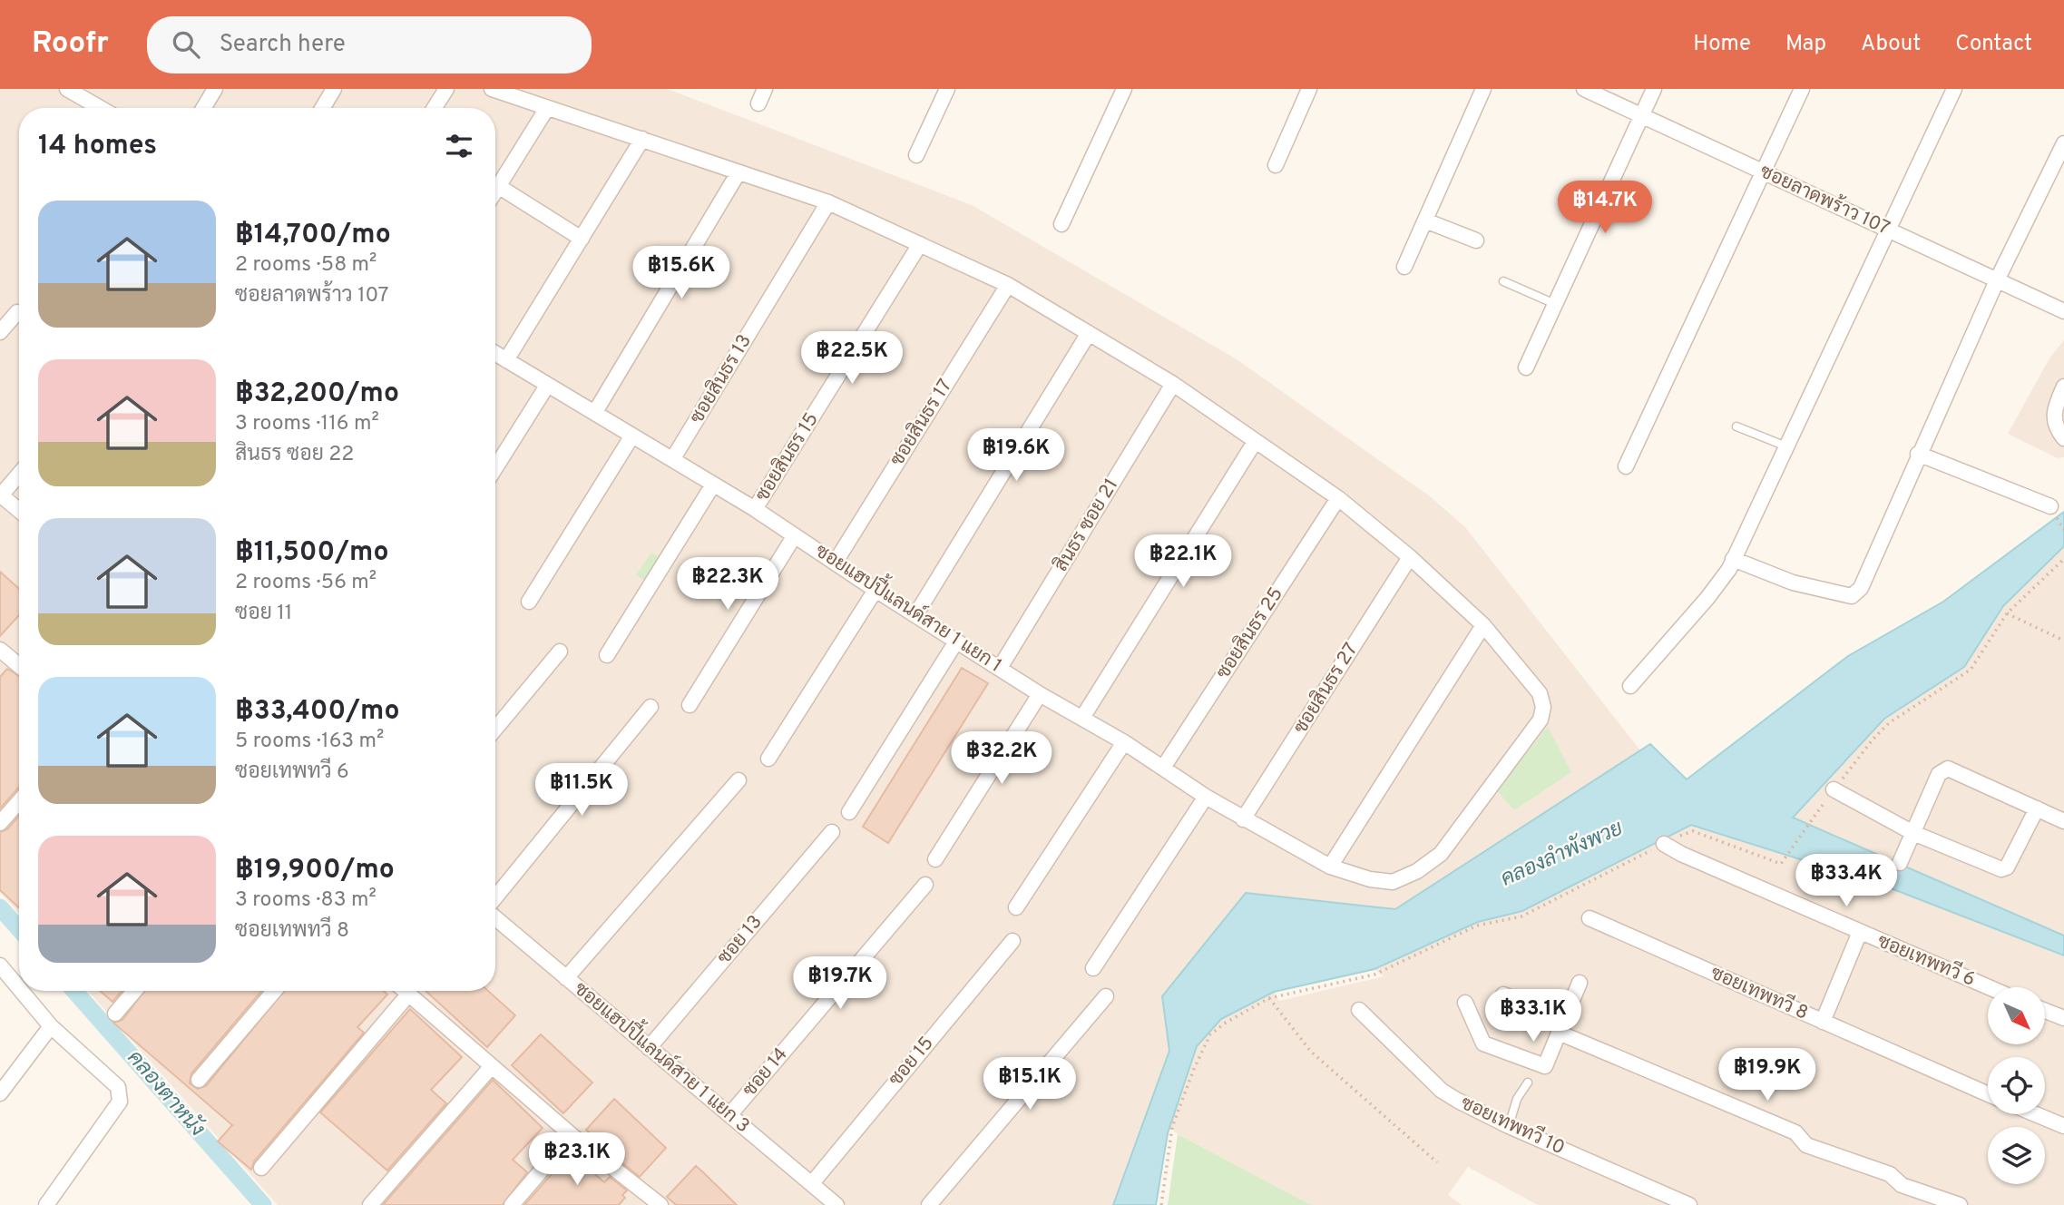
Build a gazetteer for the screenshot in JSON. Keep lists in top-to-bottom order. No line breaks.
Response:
{"streets":{"street":["ซอยลาดพร้าว 107","ซอยสินธร 13","ซอยสินธร 17","ซอยสินธร 15","สินธร ซอย 21","ซอยแฮปปี้แลนด์สาย 1 แยก 1","ซอยสินธร 25","ซอยสินธร 27","ซอย 13","ซอยเทพทวี 6","ซอยเทพทวี 8","ซอยแฮปปี้แลนด์สาย 1 แยก 3","ซอย 15","ซอย 14","ซอยเทพทวี 10"]},"crossings":[["ซอยสินธร 13","ซอยแฮปปี้แลนด์สาย 1 แยก 1"],["ซอยสินธร 17","ซอยแฮปปี้แลนด์สาย 1 แยก 1"],["ซอยสินธร 15","ซอยแฮปปี้แลนด์สาย 1 แยก 1"],["สินธร ซอย 21","ซอยแฮปปี้แลนด์สาย 1 แยก 1"],["ซอยแฮปปี้แลนด์สาย 1 แยก 1","ซอยสินธร 25"],["ซอยแฮปปี้แลนด์สาย 1 แยก 1","ซอยสินธร 27"],["ซอย 13","ซอยแฮปปี้แลนด์สาย 1 แยก 3"],["ซอยแฮปปี้แลนด์สาย 1 แยก 3","ซอย 15"],["ซอยแฮปปี้แลนด์สาย 1 แยก 3","ซอย 14"]],"water":["คลองลำพังพวย","คลองตาหนัง"],"north":"bottom right","page":{"header":"Roofr","search":"Search here","nav":["Home","Map","About","Contact"],"heading":"14 homes","price":["฿14.7K","฿15.6K","฿22.5K","฿19.6K","฿22.1K","฿22.3K","฿32.2K","฿11.5K","฿33.4K","฿19.7K","฿33.1K","฿19.9K","฿15.1K","฿23.1K"],"list":[{"name":"฿14,700/mo","note":"2 rooms · 58 m² · ซอยลาดพร้าว 107"},{"name":"฿32,200/mo","note":"3 rooms · 116 m² · สินธร ซอย 22"},{"name":"฿11,500/mo","note":"2 rooms · 56 m² · ซอย 11"},{"name":"฿33,400/mo","note":"5 rooms · 163 m² · ซอยเทพทวี 6"},{"name":"฿19,900/mo","note":"3 rooms · 83 m² · ซอยเทพทวี 8"}]}}
